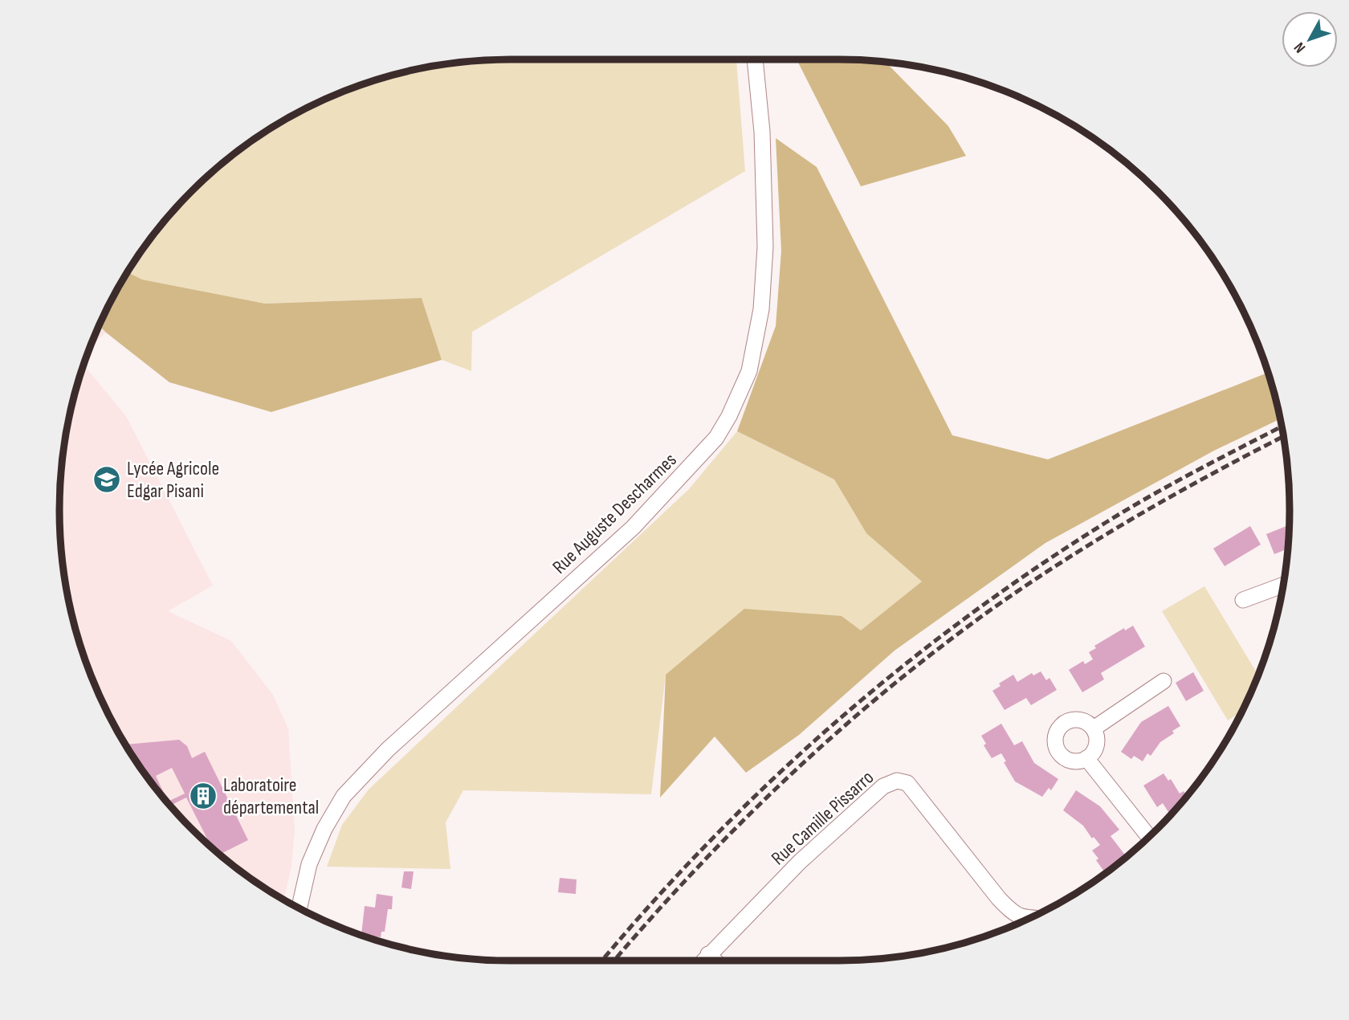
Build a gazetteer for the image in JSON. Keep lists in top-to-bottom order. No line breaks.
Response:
{"streets":{"street":["Rue Auguste Descharmes","Rue Camille Pissarro"]},"places":{"school or university":["Lycée Agricole Edgar Pisani"],"building":["Laboratoire départemental"]},"north":"bottom left"}
